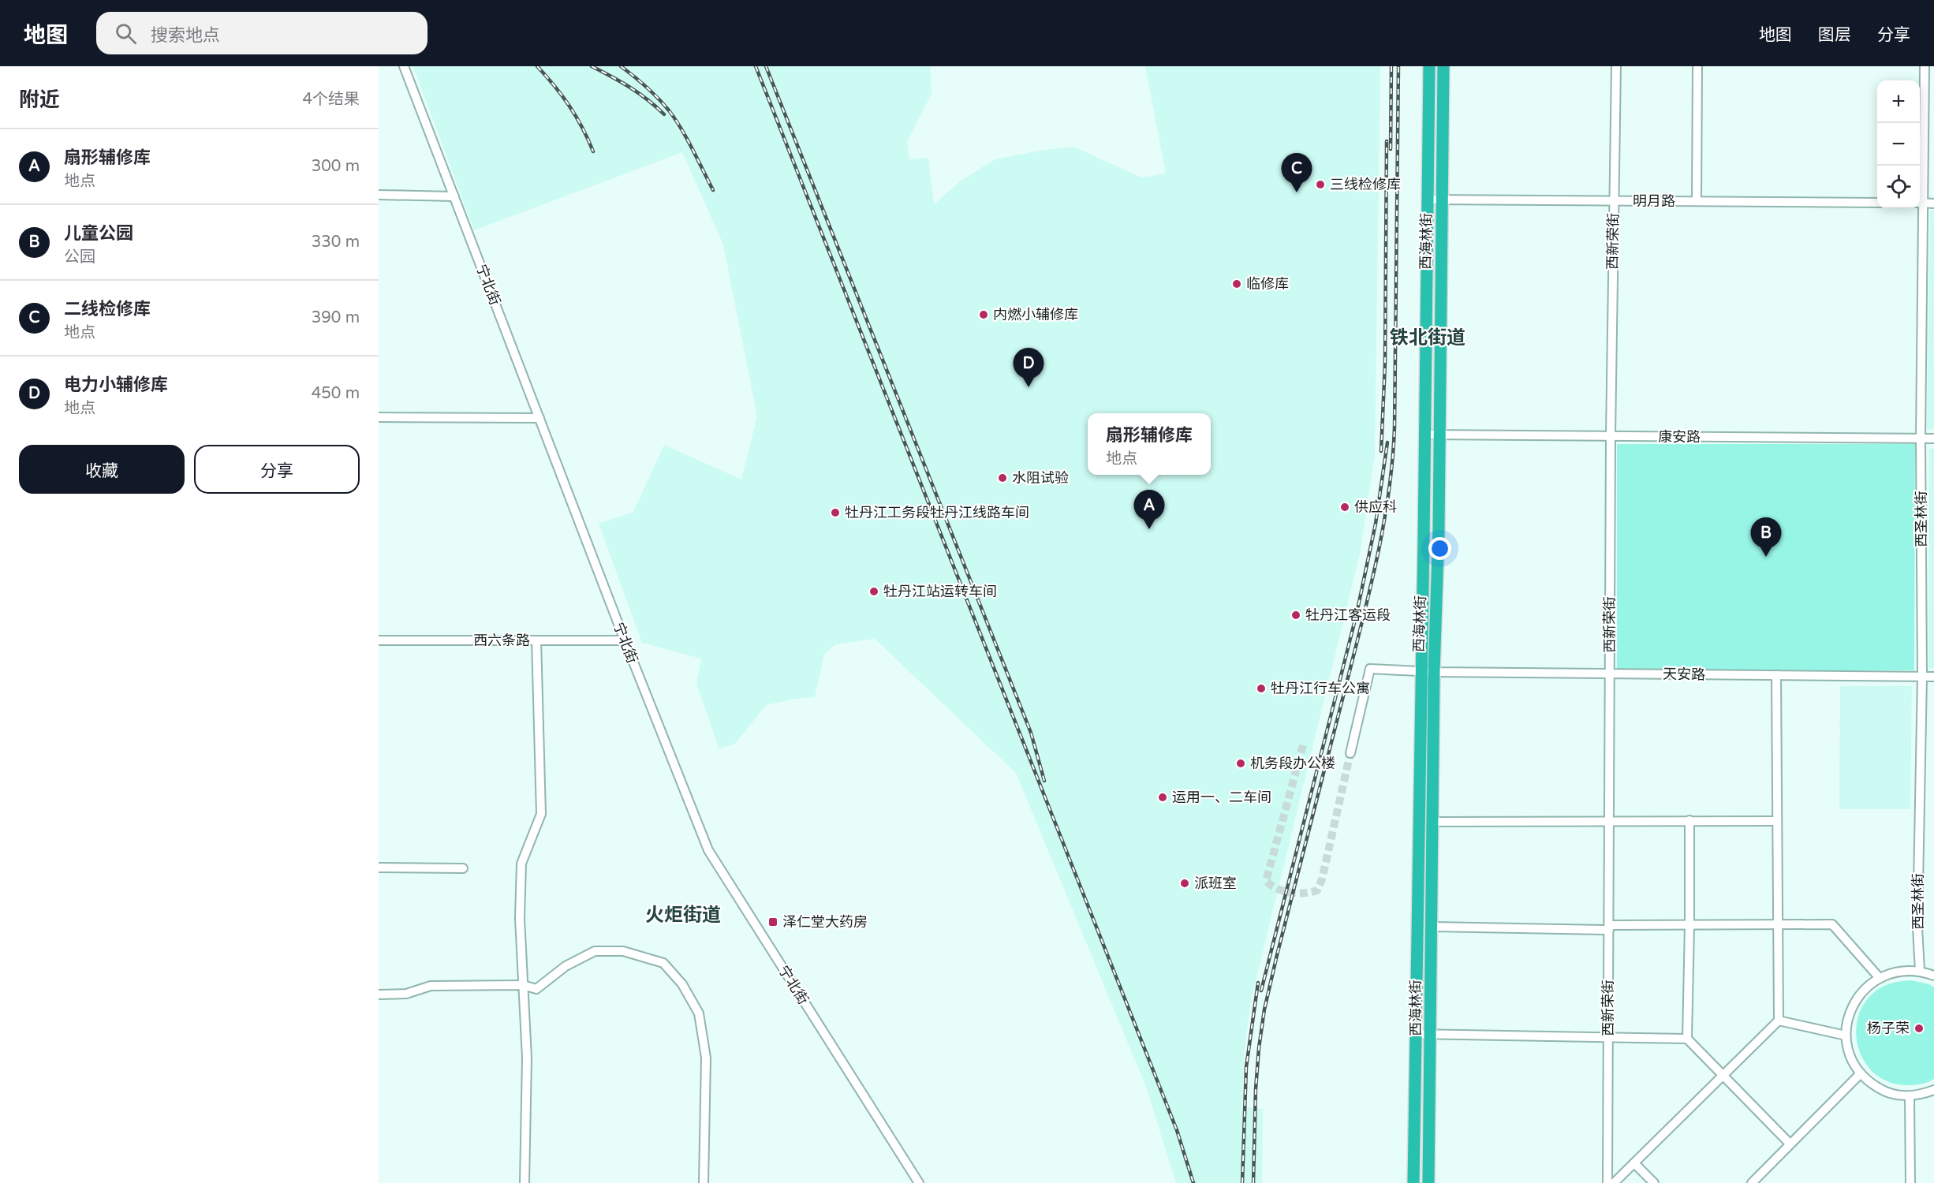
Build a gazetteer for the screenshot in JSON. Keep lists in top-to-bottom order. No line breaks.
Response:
{"streets":{"highway":["西海林街"],"street":["明月路","西新荣街","宁北街","康安路","西圣林街","西六条路","天安路"]},"crossings":[["明月路","西海林街"],["明月路","西新荣街"],["西海林街","康安路"],["西海林街","天安路"],["西新荣街","康安路"],["西新荣街","天安路"],["宁北街","西六条路"],["康安路","西圣林街"],["西圣林街","天安路"]],"districts":["铁北街道","火炬街道"],"places":{"other":["三线检修库","临修库","内燃小辅修库","水阻试验","供应科","牡丹江工务段牡丹江线路车间","牡丹江站运转车间","牡丹江客运段","牡丹江行车公寓","机务段办公楼","运用一、二车间","派班室","杨子荣"],"transit":["泽仁堂大药房"]},"page":{"header":"地图","search":"搜索地点","nav":["地图","图层","分享"],"heading":["附近","4个结果"],"map_buttons":["+","−"],"list":[{"mark":"A","name":"扇形辅修库","note":"地点","value":"300 m"},{"mark":"B","name":"儿童公园","note":"公园","value":"330 m"},{"mark":"C","name":"二线检修库","note":"地点","value":"390 m"},{"mark":"D","name":"电力小辅修库","note":"地点","value":"450 m"}],"pins":["C","D","A","B"],"popup":["扇形辅修库","地点"],"buttons":["收藏","分享"]}}
